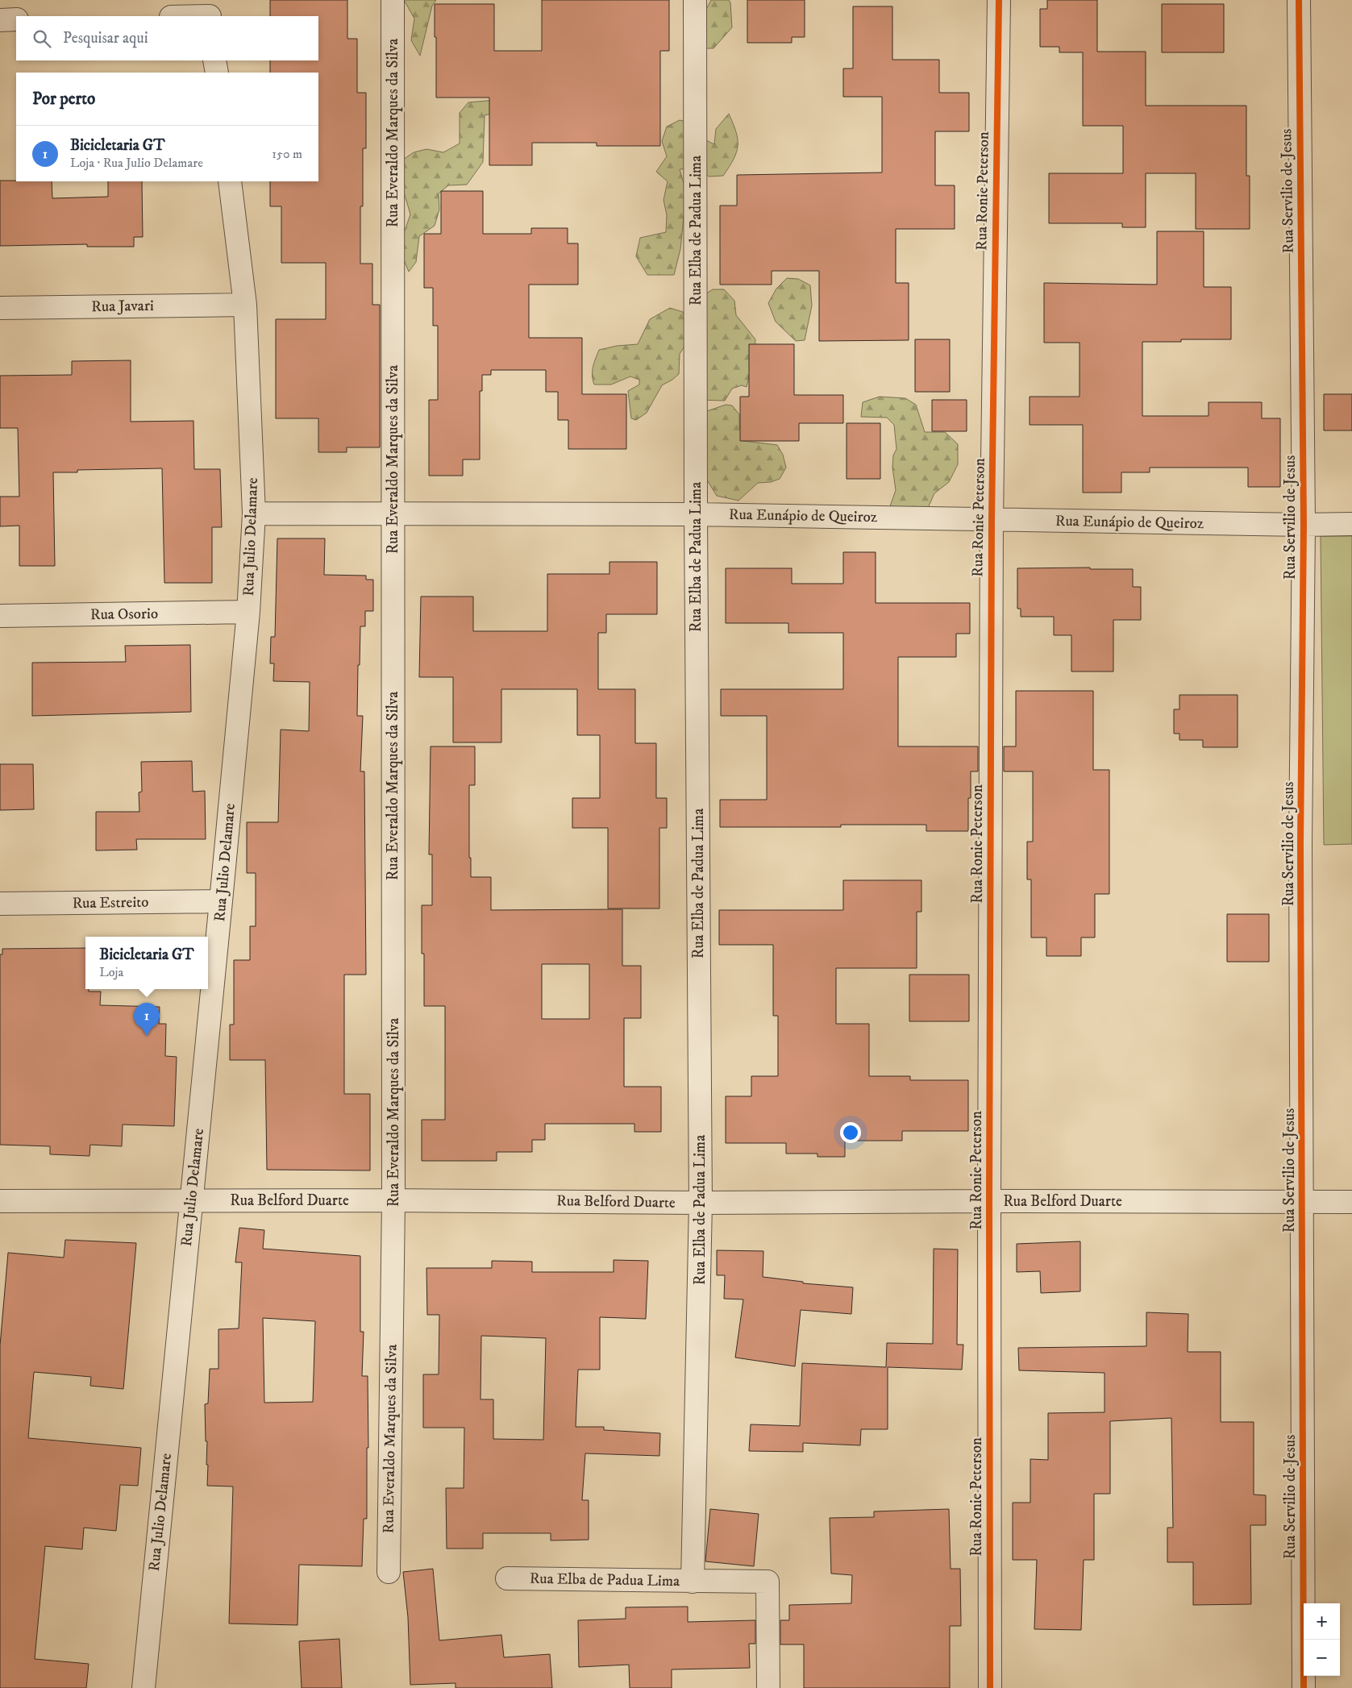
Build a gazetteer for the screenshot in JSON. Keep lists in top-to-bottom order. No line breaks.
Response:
{"streets":{"street":["Rua Everaldo Marques da Silva","Rua Ronie Peterson","Rua Servilio de Jesus","Rua Elba de Padua Lima","Rua Javari","Rua Eunápio de Queiroz","Rua Julio Delamare","Rua Osorio","Rua Estreito","Rua Belford Duarte"]},"crossings":[["Rua Everaldo Marques da Silva","Rua Eunápio de Queiroz"],["Rua Everaldo Marques da Silva","Rua Belford Duarte"],["Rua Ronie Peterson","Rua Eunápio de Queiroz"],["Rua Ronie Peterson","Rua Belford Duarte"],["Rua Servilio de Jesus","Rua Eunápio de Queiroz"],["Rua Servilio de Jesus","Rua Belford Duarte"],["Rua Elba de Padua Lima","Rua Eunápio de Queiroz"],["Rua Elba de Padua Lima","Rua Belford Duarte"],["Rua Javari","Rua Julio Delamare"],["Rua Eunápio de Queiroz","Rua Julio Delamare"],["Rua Julio Delamare","Rua Osorio"],["Rua Julio Delamare","Rua Estreito"],["Rua Julio Delamare","Rua Belford Duarte"]],"page":{"search":"Pesquisar aqui","heading":"Por perto","list":[{"mark":"1","name":"Bicicletaria GT","note":"Loja · Rua Julio Delamare","value":"150 m"}],"popup":["Bicicletaria GT","Loja"],"pins":"1","map_buttons":["+","−"]}}
